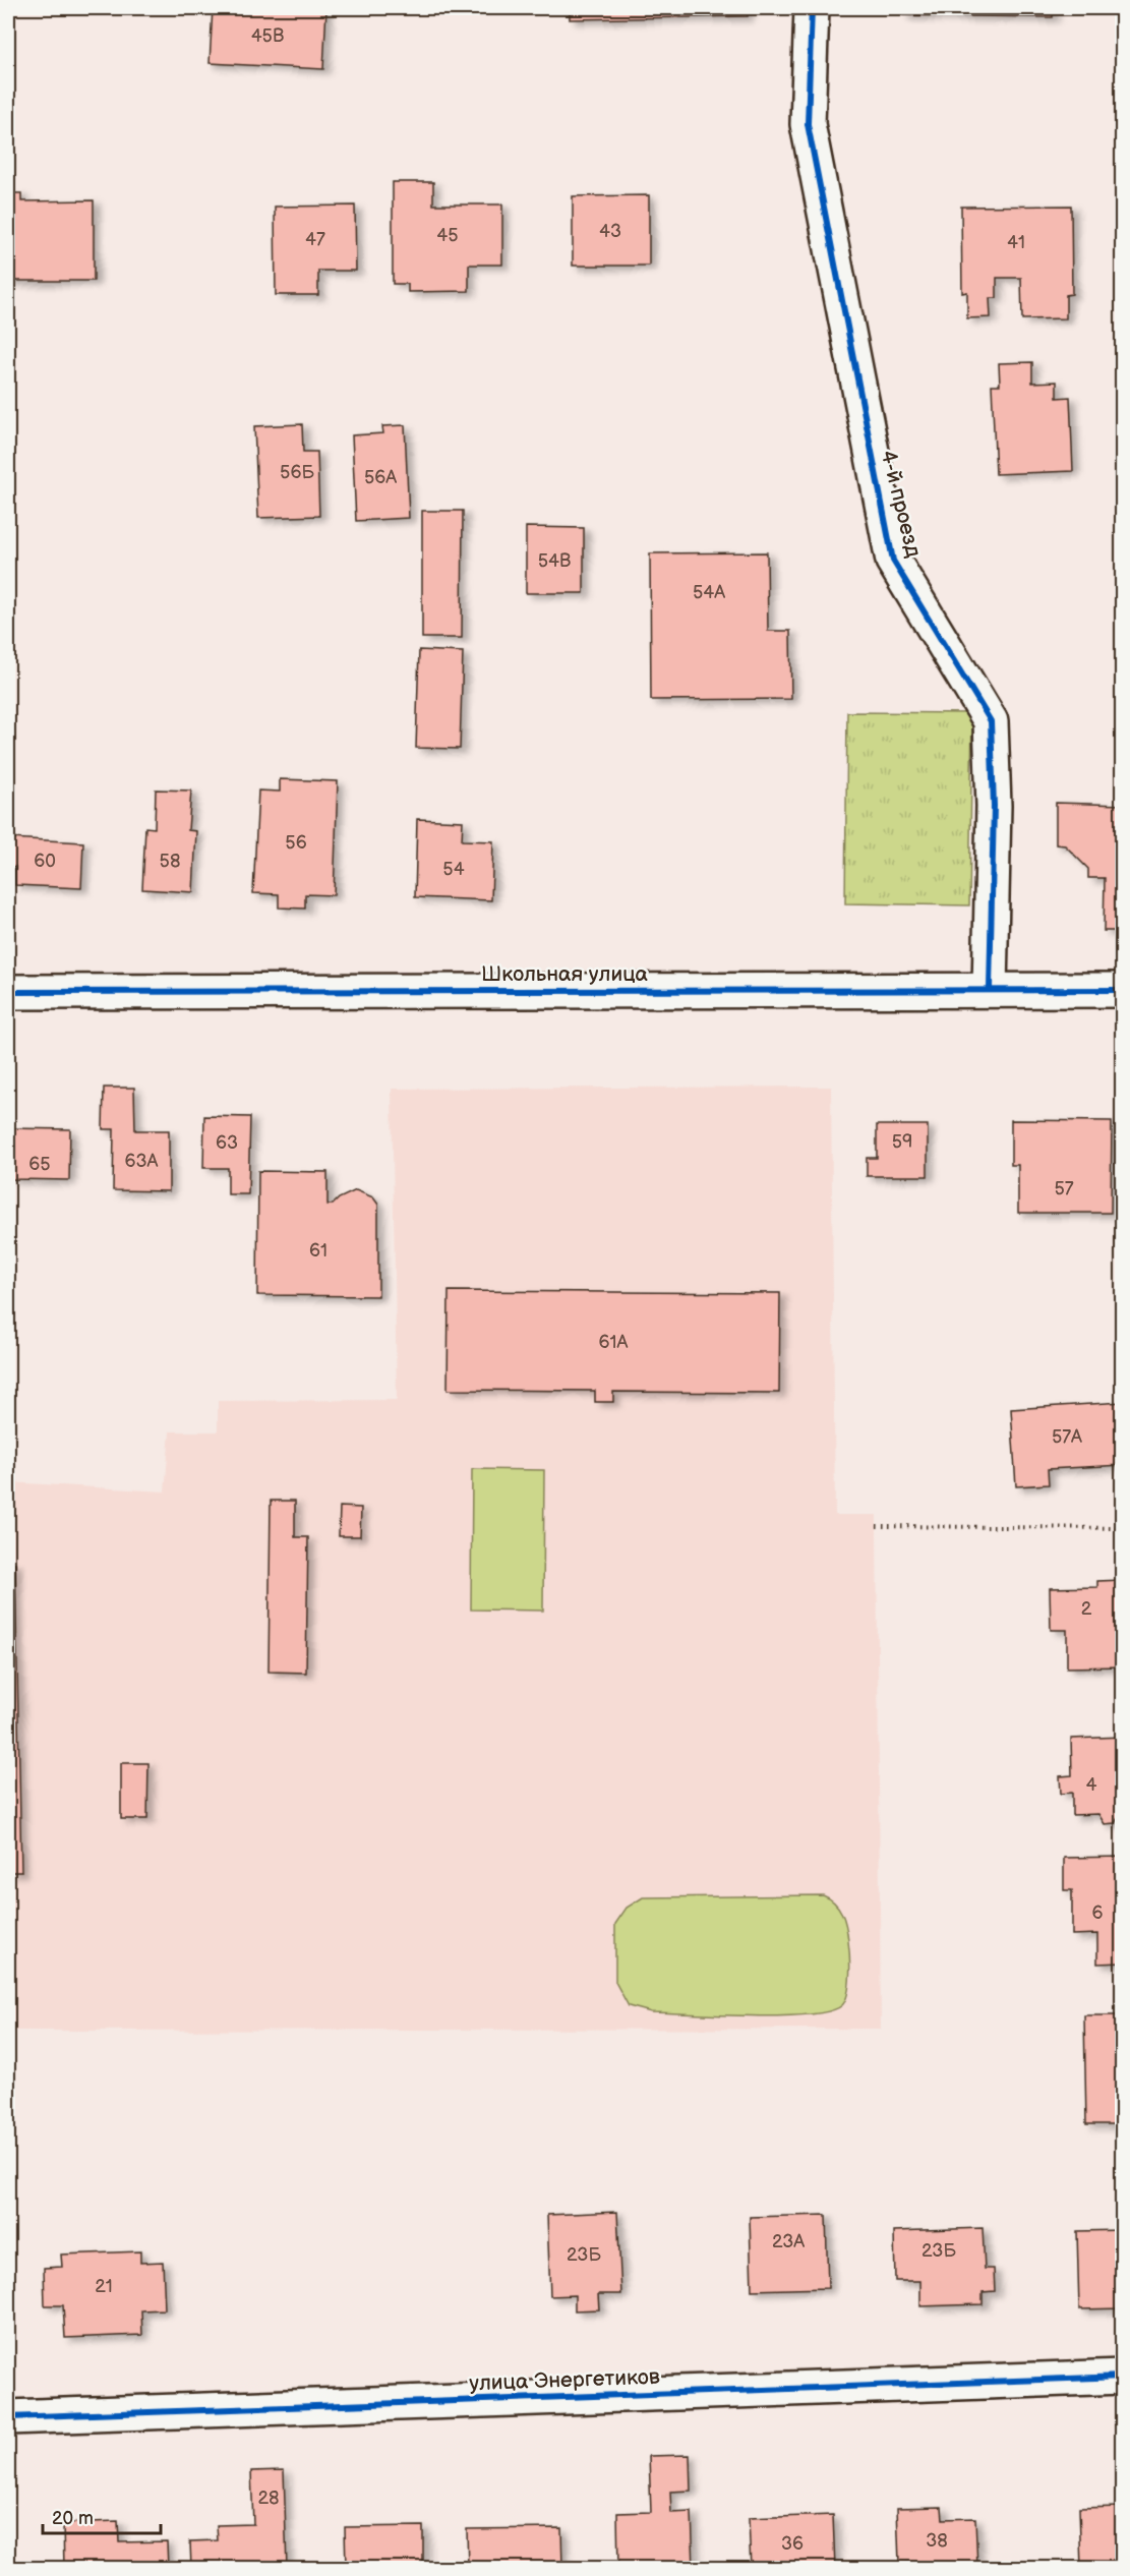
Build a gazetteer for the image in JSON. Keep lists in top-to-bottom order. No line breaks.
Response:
{"streets":{"street":["4-й проезд","Школьная улица","улица Энергетиков"]},"crossings":[["4-й проезд","Школьная улица"]],"house_numbers":["45В","43","45","47","41","56Б","56А","54В","54А","56","60","58","54","59","63","63А","65","57","61","61А","57А","2","4","6","23А","23Б","23Б","21","28","38","36"],"scale_bar":"20 m"}
